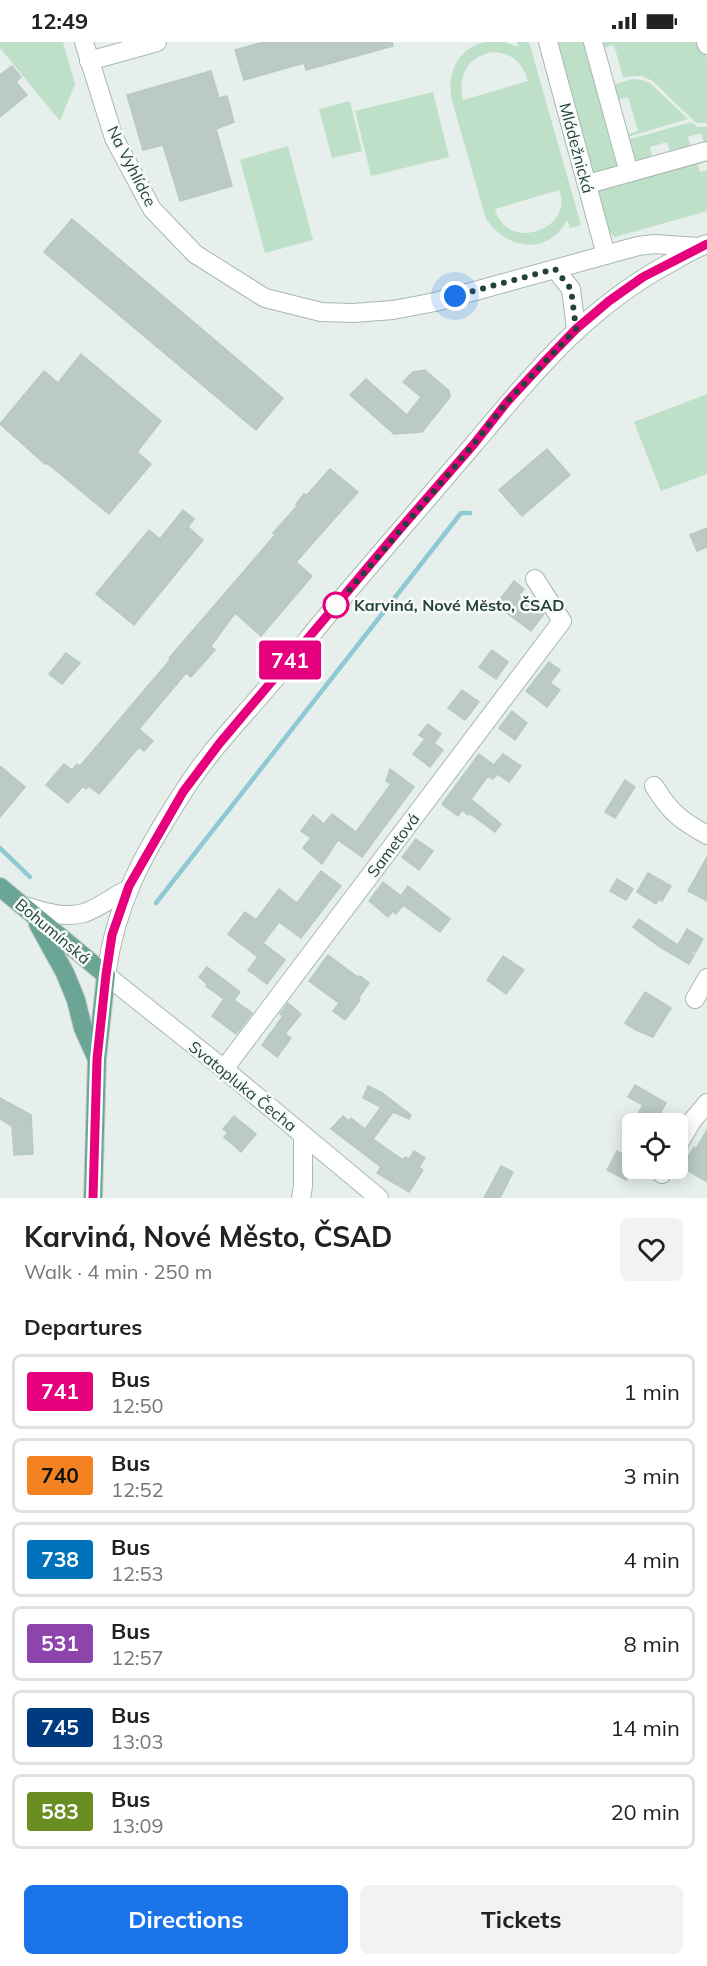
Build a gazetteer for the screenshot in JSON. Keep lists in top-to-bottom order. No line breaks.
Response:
{"streets":{"main road":["Bohumínská"],"street":["Mládežnická","Na Vyhlídce","Sametová","Svatopluka Čecha"]},"crossings":[["Mládežnická","Na Vyhlídce"],["Sametová","Svatopluka Čecha"],["Bohumínská","Svatopluka Čecha"]],"places":["Karviná, Nové Město, ČSAD"],"lines":["bus line 741"],"page":{"status":"12:49","on_map":"741","heading":[["Karviná, Nové Město, ČSAD","Walk · 4 min · 250 m"],"Departures"],"list":[{"mark":"741","name":"Bus","note":"12:50","value":"1 min"},{"mark":"740","name":"Bus","note":"12:52","value":"3 min"},{"mark":"738","name":"Bus","note":"12:53","value":"4 min"},{"mark":"531","name":"Bus","note":"12:57","value":"8 min"},{"mark":"745","name":"Bus","note":"13:03","value":"14 min"},{"mark":"583","name":"Bus","note":"13:09","value":"20 min"}],"buttons":["Directions","Tickets"]}}
